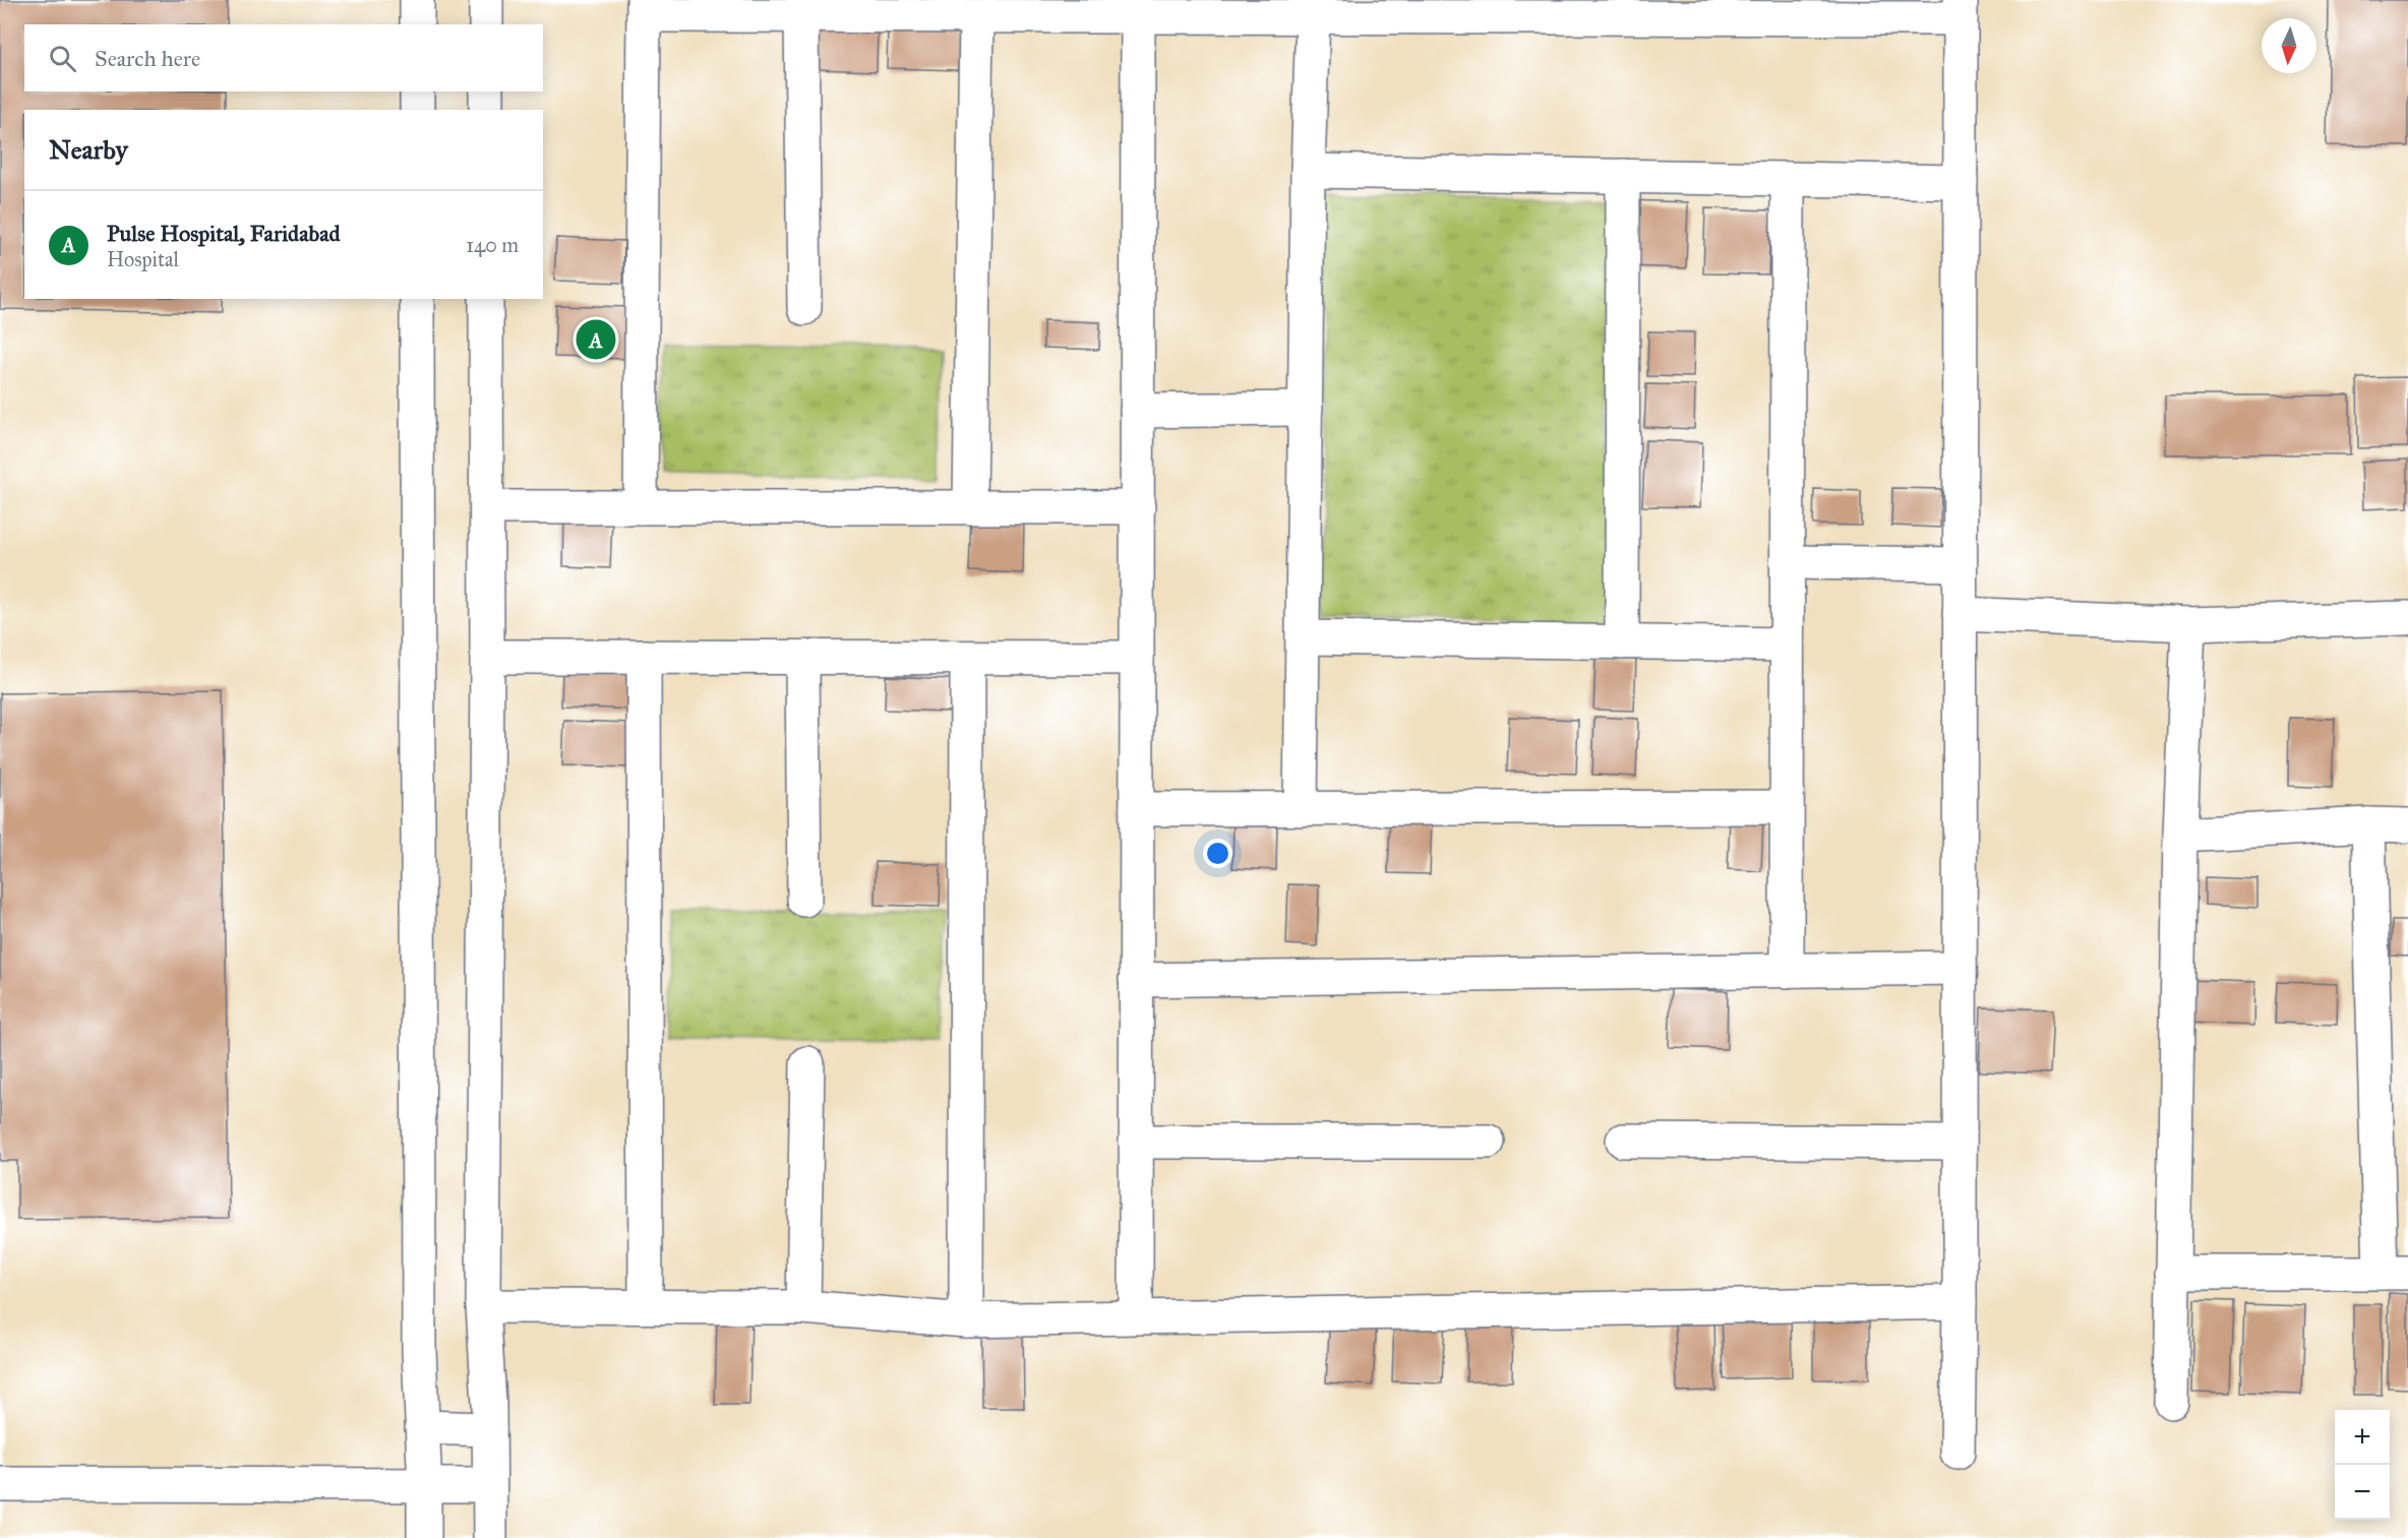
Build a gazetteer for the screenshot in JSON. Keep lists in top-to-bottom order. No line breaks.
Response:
{"north":"bottom","page":{"search":"Search here","heading":"Nearby","list":[{"mark":"A","name":"Pulse Hospital, Faridabad","note":"Hospital","value":"140 m"}],"pins":"A","map_buttons":["+","−"]}}
